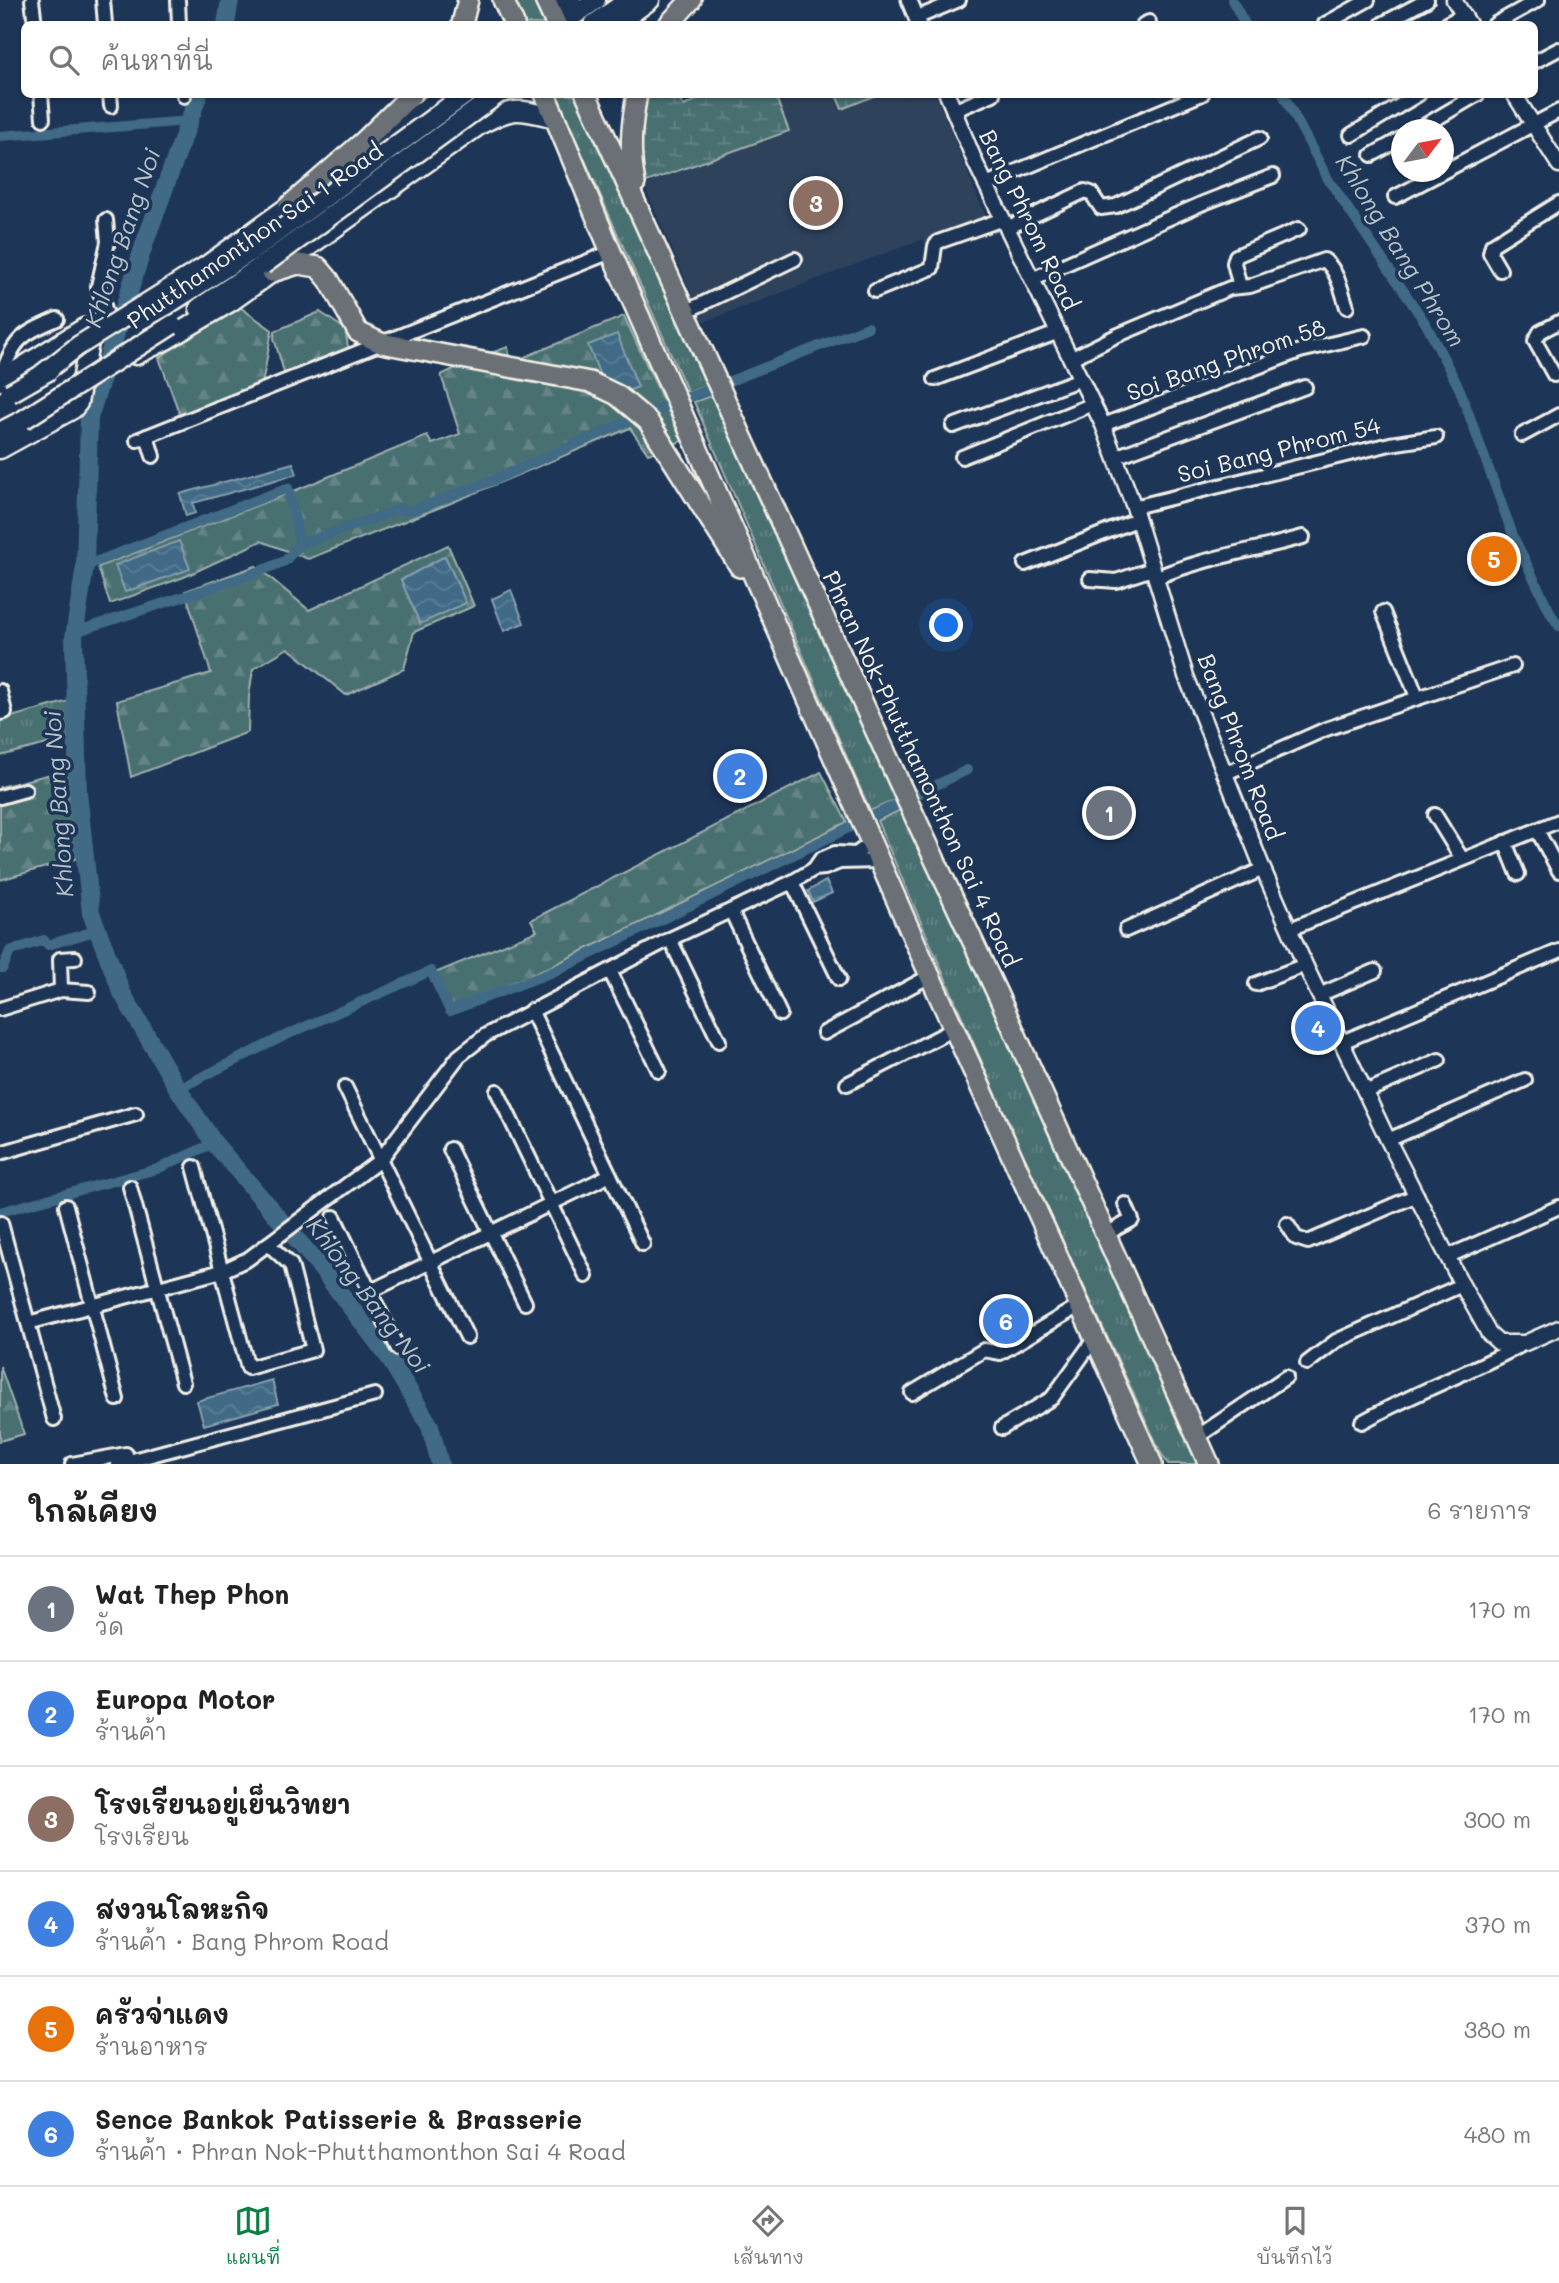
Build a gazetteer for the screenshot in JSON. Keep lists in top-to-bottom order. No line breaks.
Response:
{"streets":{"main road":["Phutthamonthon Sai 1 Road","Phran Nok-Phutthamonthon Sai 4 Road"],"street":["Bang Phrom Road","Soi Bang Phrom 58","Soi Bang Phrom 54"]},"crossings":[["Bang Phrom Road","Soi Bang Phrom 58"],["Bang Phrom Road","Soi Bang Phrom 54"]],"water":["Khlong Bang Noi","Khlong Bang Phrom"],"north":"top right","page":{"search":"ค้นหาที่นี่","pins":["3","5","2","1","4","6"],"heading":["ใกล้เคียง","6 รายการ"],"list":[{"mark":"1","name":"Wat Thep Phon","note":"วัด","value":"170 m"},{"mark":"2","name":"Europa Motor","note":"ร้านค้า","value":"170 m"},{"mark":"3","name":"โรงเรียนอยู่เย็นวิทยา","note":"โรงเรียน","value":"300 m"},{"mark":"4","name":"สงวนโลหะกิจ","note":"ร้านค้า · Bang Phrom Road","value":"370 m"},{"mark":"5","name":"ครัวจ่าแดง","note":"ร้านอาหาร","value":"380 m"},{"mark":"6","name":"Sence Bankok Patisserie & Brasserie","note":"ร้านค้า · Phran Nok-Phutthamonthon Sai 4 Road","value":"480 m"}],"nav":["แผนที่","เส้นทาง","บันทึกไว้"]}}
